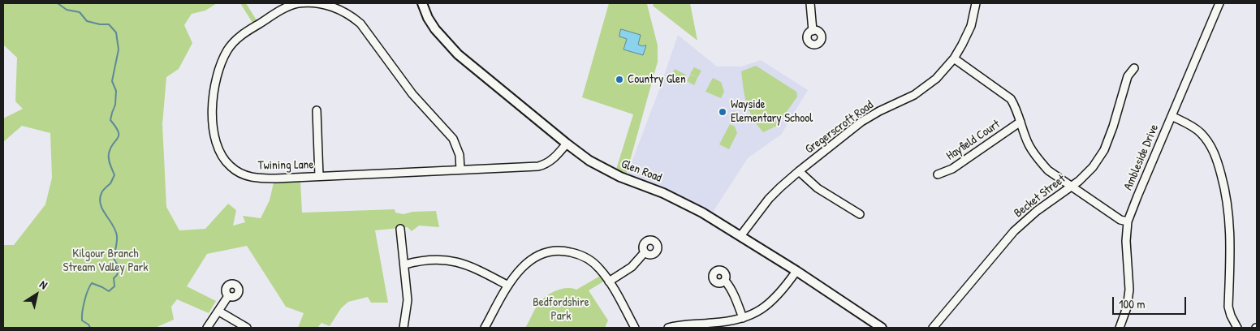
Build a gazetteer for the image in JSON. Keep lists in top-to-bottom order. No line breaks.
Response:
{"streets":{"main road":["Glen Road"],"street":["Gregerscroft Road","Hayfield Court","Ambleside Drive","Twining Lane","Becket Street"]},"crossings":[["Gregerscroft Road","Glen Road"],["Twining Lane","Glen Road"]],"parks":["Kilgour Branch Stream Valley Park","Bedfordshire Park"],"places":["Country Glen","Wayside Elementary School"],"scale_bar":"100 m","north":"top right"}
